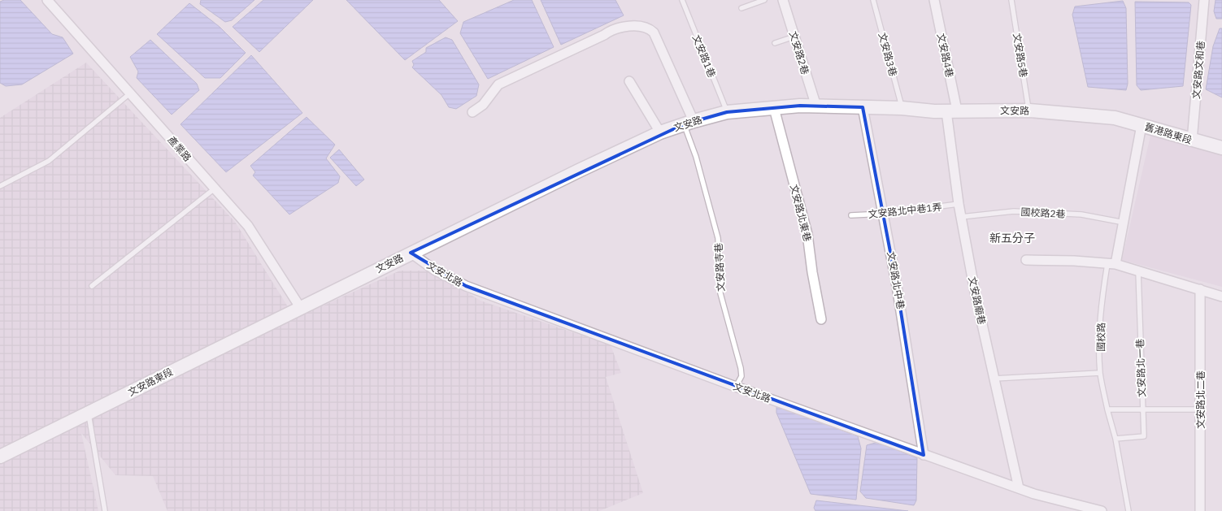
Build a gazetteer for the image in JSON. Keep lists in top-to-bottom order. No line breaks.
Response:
{"streets":{"street":["文安路2巷","文安路4巷","文安路文和巷","文安路","舊港路東段","產業路","文安路北東巷","文安北路","文安路北中巷","文安路廟巷","國校路","文安路東段","文安路北二巷"],"lane":["文安路3巷","文安路5巷","文安路1巷","文安路北中巷1弄","國校路2巷","文安路寺巷","文安路北一巷"]},"crossings":[["文安路2巷","文安路"],["文安路3巷","文安路"],["文安路4巷","文安路"],["文安路4巷","文安路廟巷"],["文安路5巷","文安路"],["文安路1巷","文安路"],["文安路文和巷","舊港路東段"],["文安路","舊港路東段"],["文安路","產業路"],["文安路","文安路北東巷"],["文安路","文安路寺巷"],["文安路","文安北路"],["文安路","文安路北中巷"],["文安路","文安路廟巷"],["文安路","文安路東段"],["舊港路東段","國校路"],["產業路","文安路東段"],["文安路北中巷1弄","文安路北中巷"],["文安路北中巷1弄","文安路廟巷"],["國校路2巷","文安路廟巷"],["國校路2巷","國校路"],["文安路寺巷","文安北路"],["文安北路","文安路北中巷"],["文安北路","文安路廟巷"],["國校路","文安路北一巷"]],"districts":["新五分子"]}
